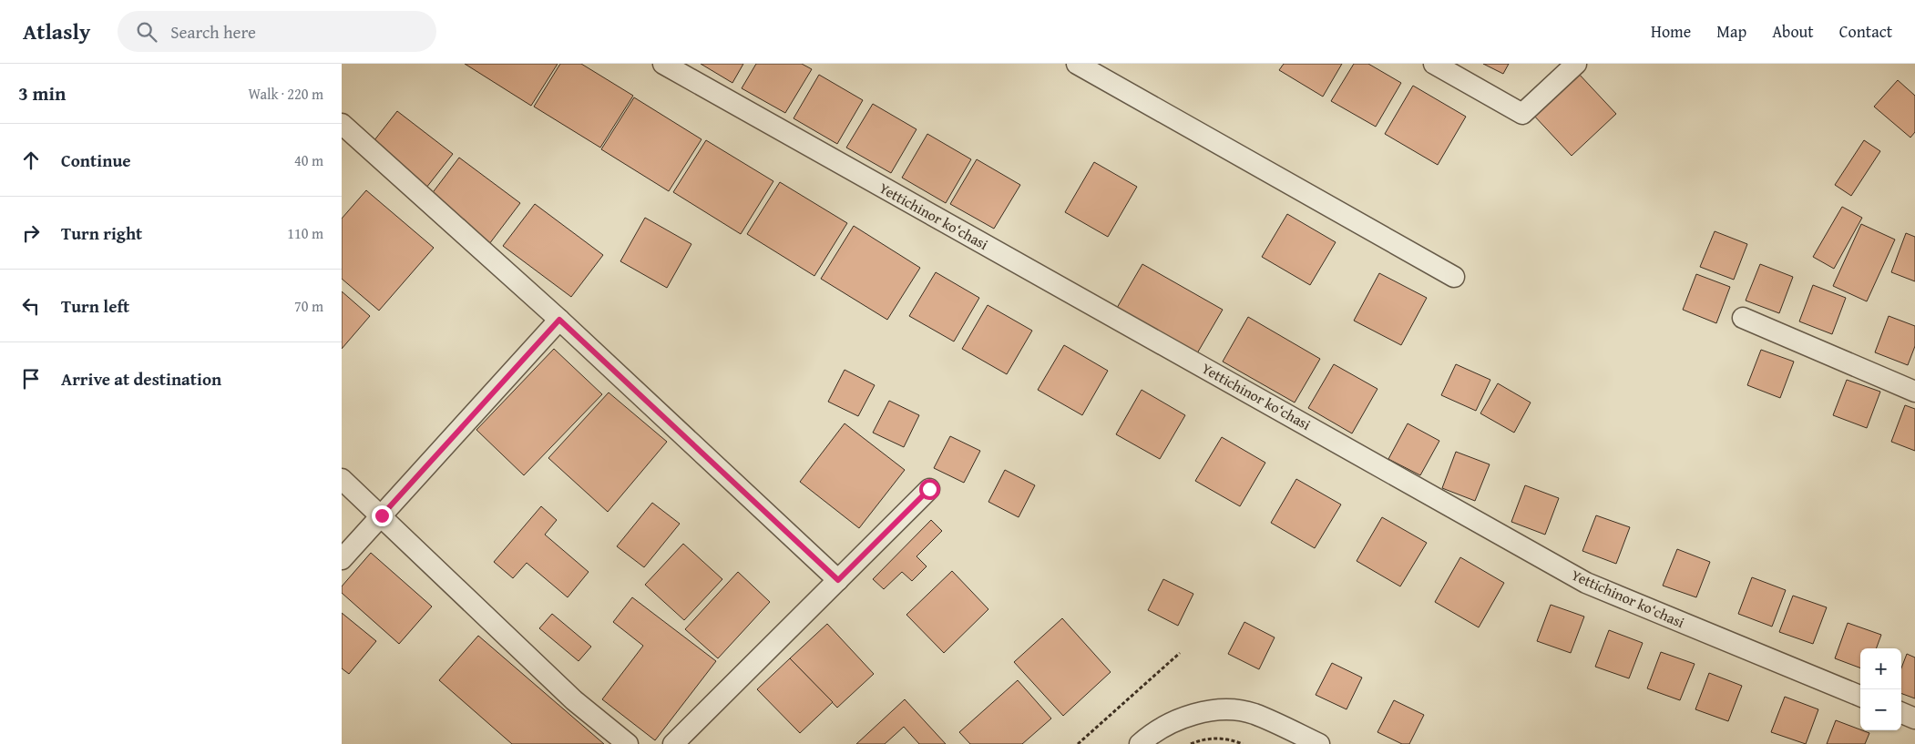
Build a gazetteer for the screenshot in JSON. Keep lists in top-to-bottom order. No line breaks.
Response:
{"streets":{"street":["Yettichinor ko‘chasi"]},"page":{"header":"Atlasly","search":"Search here","nav":["Home","Map","About","Contact"],"heading":["3 min","Walk · 220 m"],"list":[["Continue","40 m"],["Turn right","110 m"],["Turn left","70 m"],"Arrive at destination"],"map_buttons":["+","−"]}}
